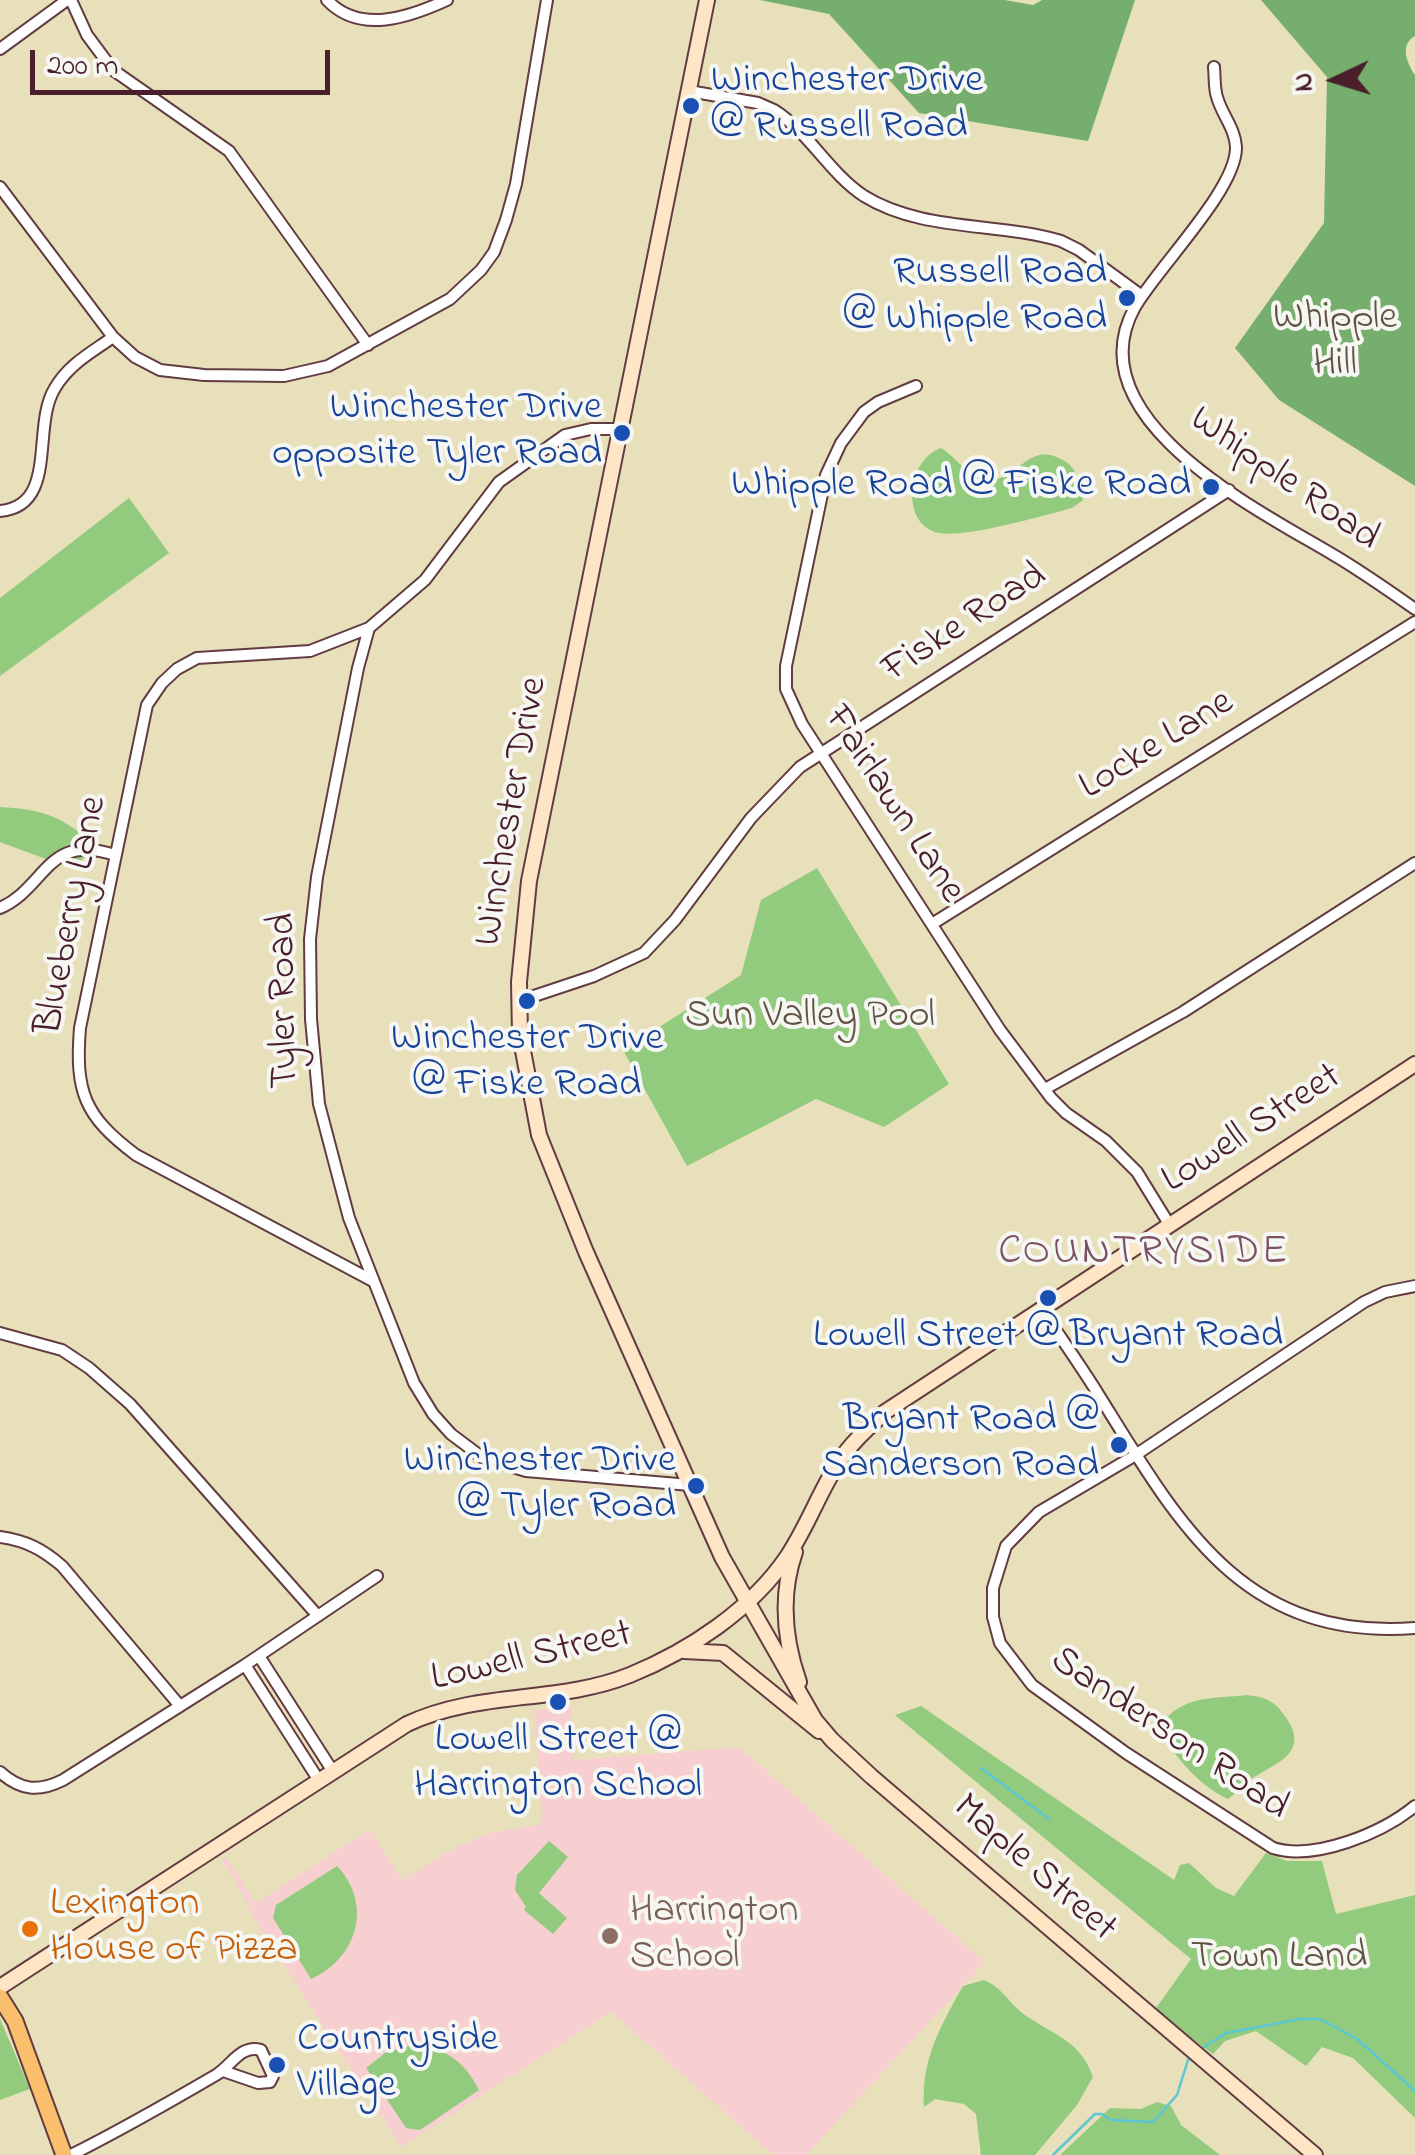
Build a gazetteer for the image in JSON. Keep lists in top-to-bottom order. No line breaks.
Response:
{"streets":{"main road":["Winchester Drive","Lowell Street","Maple Street"],"street":["Whipple Road","Fiske Road","Locke Lane","Fairlawn Lane","Blueberry Lane","Tyler Road","Sanderson Road"]},"crossings":[["Whipple Road","Fiske Road"],["Fiske Road","Fairlawn Lane"],["Fiske Road","Winchester Drive"],["Locke Lane","Fairlawn Lane"],["Fairlawn Lane","Lowell Street"],["Winchester Drive","Tyler Road"],["Winchester Drive","Lowell Street"],["Winchester Drive","Maple Street"],["Blueberry Lane","Tyler Road"],["Lowell Street","Maple Street"]],"districts":["COUNTRYSIDE"],"parks":["Whipple Hill","Sun Valley Pool","Town Land"],"places":["Winchester Drive @ Russell Road","Russell Road @ Whipple Road","Winchester Drive opposite Tyler Road","Whipple Road @ Fiske Road","Winchester Drive @ Fiske Road","Lowell Street @ Bryant Road","Bryant Road @ Sanderson Road","Winchester Drive @ Tyler Road","Lowell Street @ Harrington School","Lexington House of Pizza","Harrington School","Countryside Village"],"scale_bar":"200 m","north":"left"}
